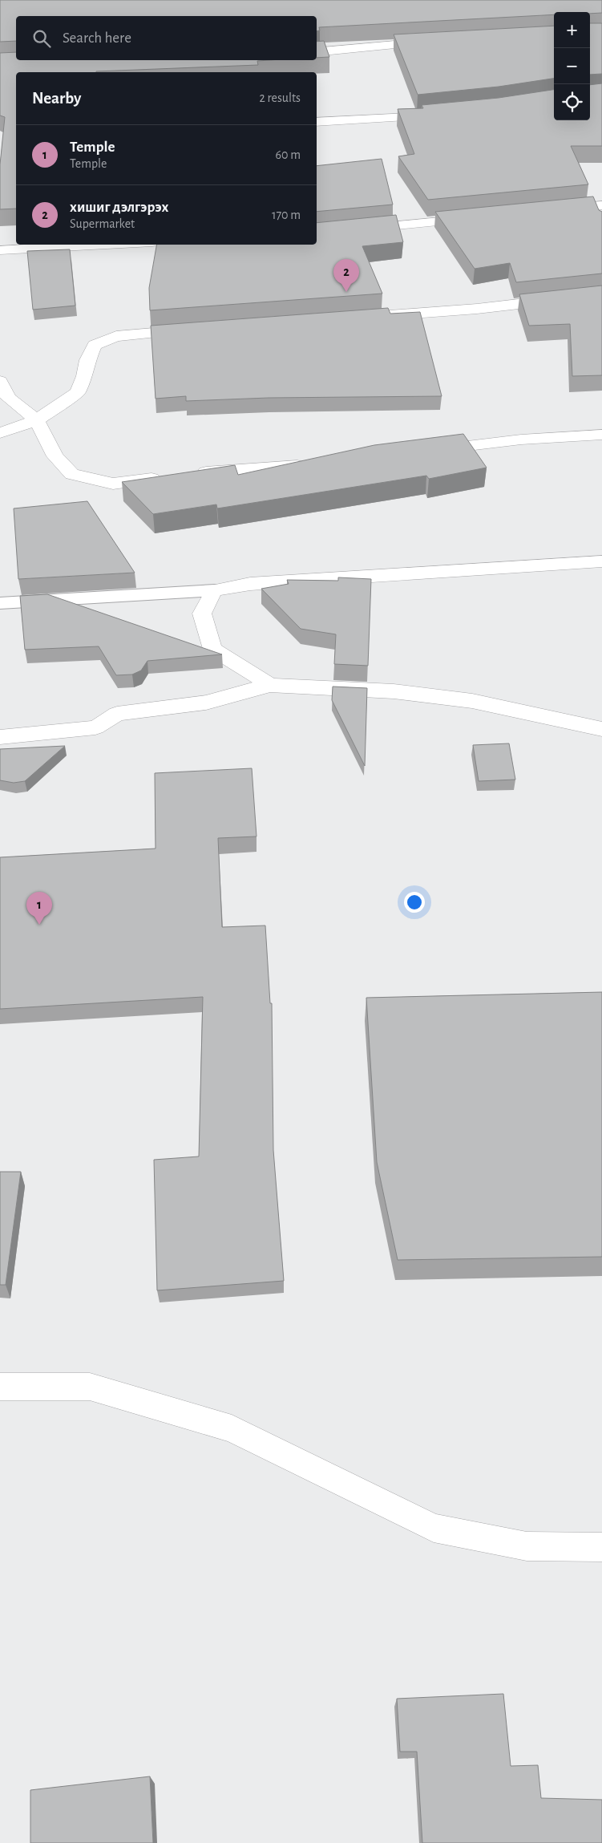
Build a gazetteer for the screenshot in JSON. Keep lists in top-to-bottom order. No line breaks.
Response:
{"page":{"map_buttons":["+","−"],"search":"Search here","heading":["Nearby","2 results"],"list":[{"mark":"1","name":"Temple","note":"Temple","value":"60 m"},{"mark":"2","name":"хишиг дэлгэрэх","note":"Supermarket","value":"170 m"}],"pins":["2","1"]}}
